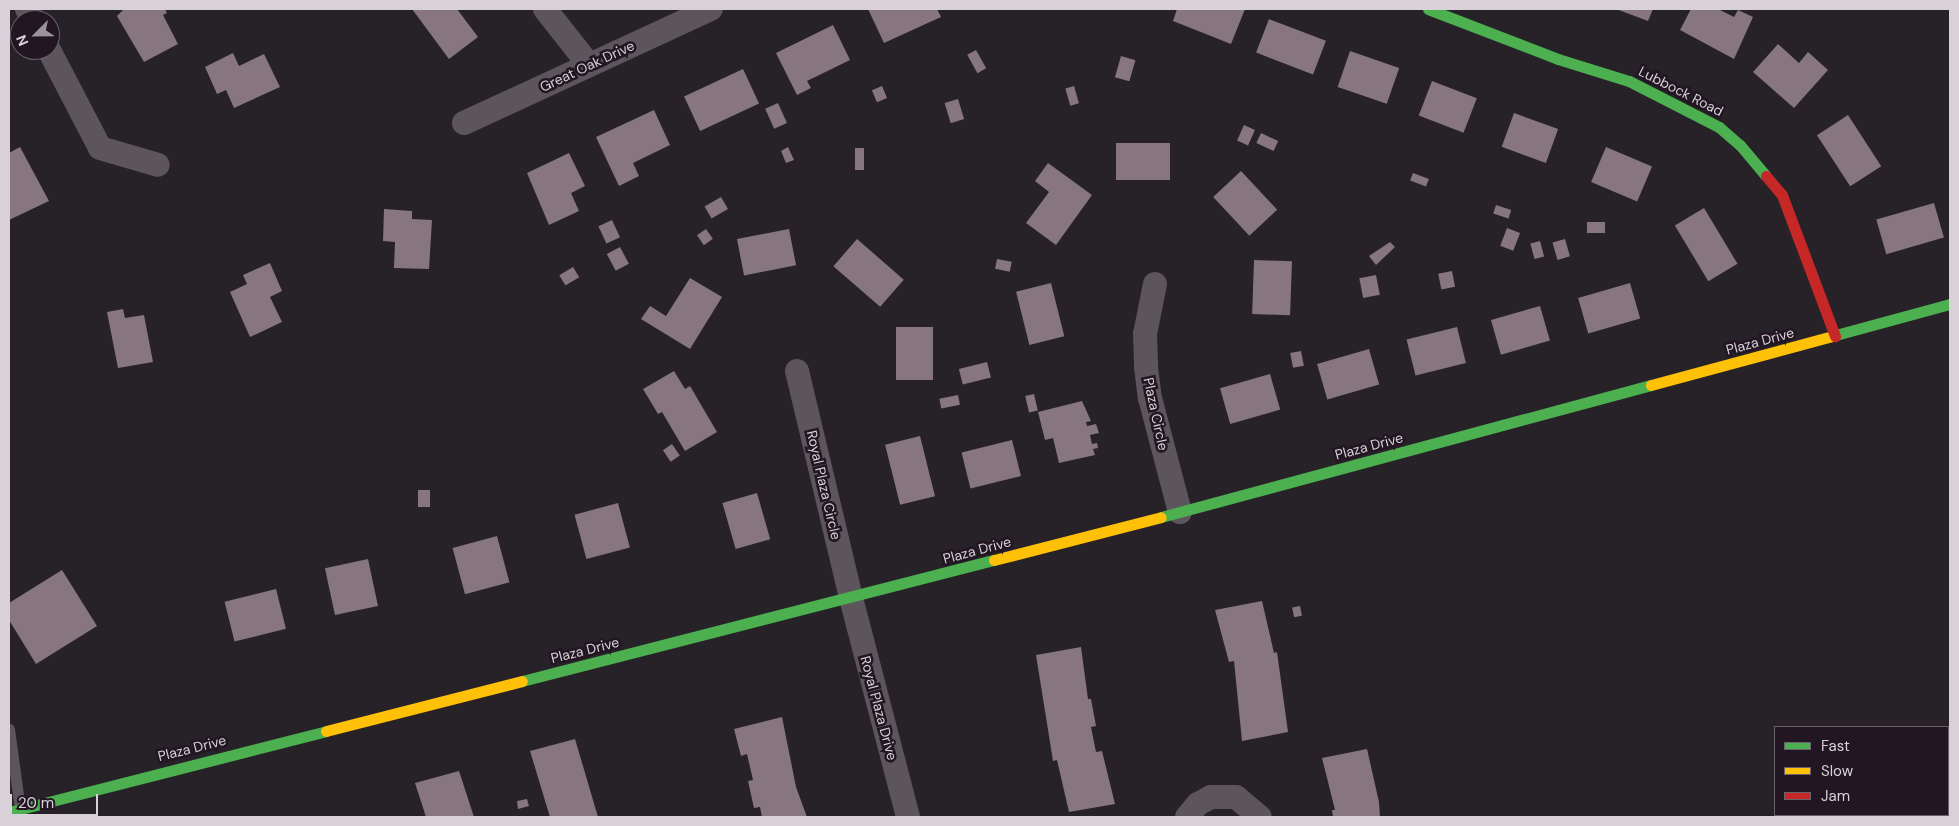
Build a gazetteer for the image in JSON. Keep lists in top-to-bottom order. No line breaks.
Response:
{"streets":{"street":["Great Oak Drive","Lubbock Road","Plaza Drive","Plaza Circle","Royal Plaza Circle","Royal Plaza Drive"]},"crossings":[["Lubbock Road","Plaza Drive"],["Plaza Drive","Plaza Circle"],["Plaza Drive","Royal Plaza Circle"],["Plaza Drive","Royal Plaza Drive"],["Royal Plaza Circle","Royal Plaza Drive"]],"legend":["Fast","Slow","Jam"],"scale_bar":"20 m","north":"bottom left"}
